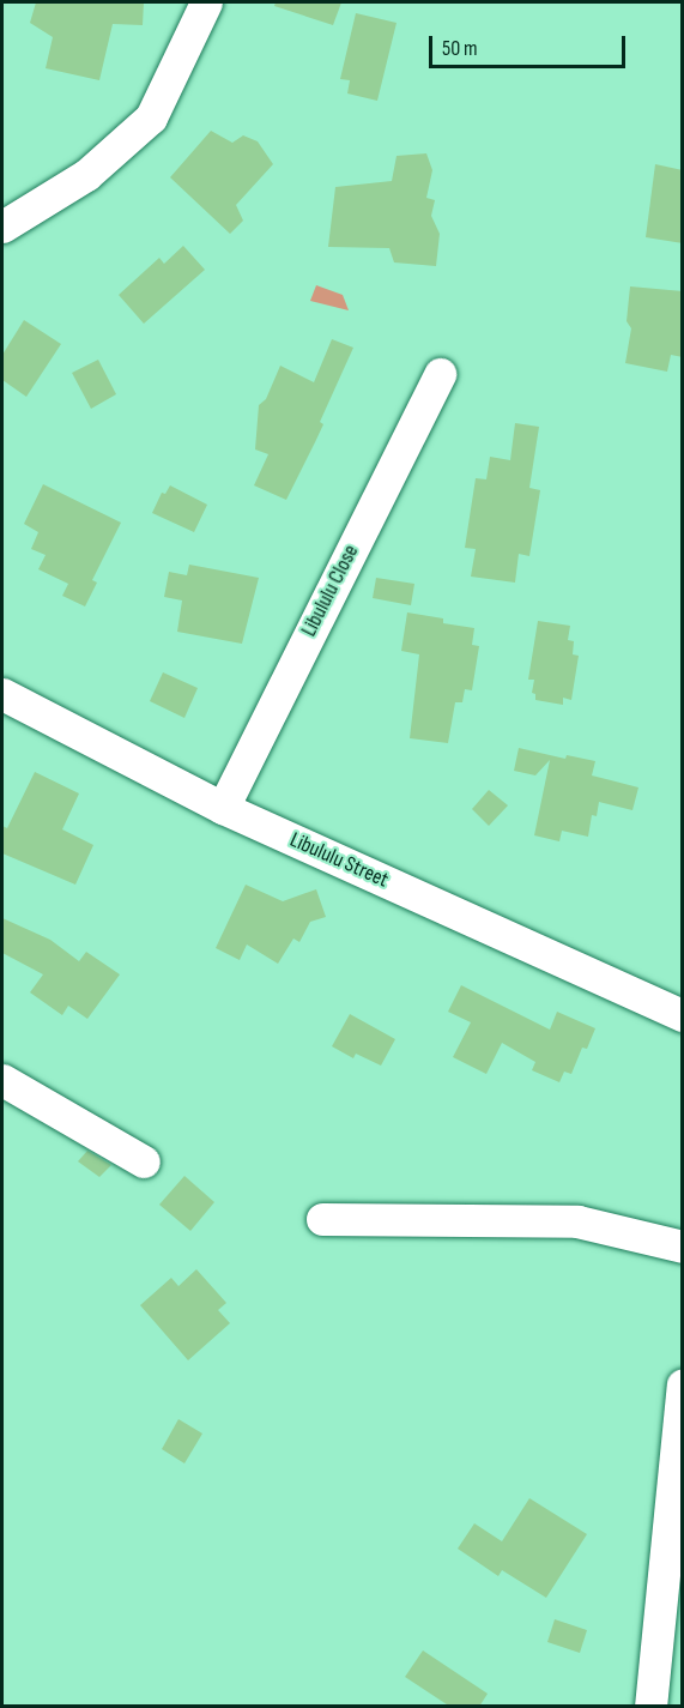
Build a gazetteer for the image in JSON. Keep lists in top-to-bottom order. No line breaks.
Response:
{"streets":{"street":["Libululu Close","Libululu Street"]},"crossings":[["Libululu Close","Libululu Street"]],"scale_bar":"50 m"}
